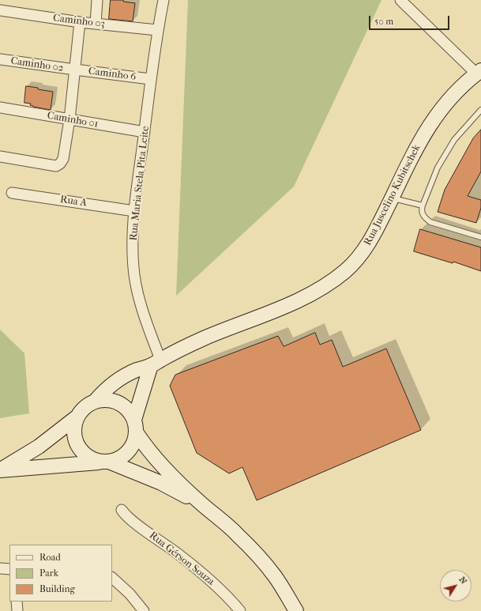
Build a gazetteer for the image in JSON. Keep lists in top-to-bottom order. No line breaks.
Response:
{"streets":{"main road":["Rua Juscelino Kubitschek"],"street":["Caminho 03","Caminho 02","Caminho 6","Caminho 01","Rua Maria Stela Pita Leite","Rua A","Rua Gérson Souza"]},"crossings":[["Caminho 03","Rua Maria Stela Pita Leite"],["Caminho 02","Caminho 6"],["Caminho 6","Rua Maria Stela Pita Leite"],["Caminho 01","Rua Maria Stela Pita Leite"],["Rua Maria Stela Pita Leite","Rua Juscelino Kubitschek"],["Rua Maria Stela Pita Leite","Rua A"]],"legend":["Road","Park","Building"],"scale_bar":"50 m","north":"top right"}
